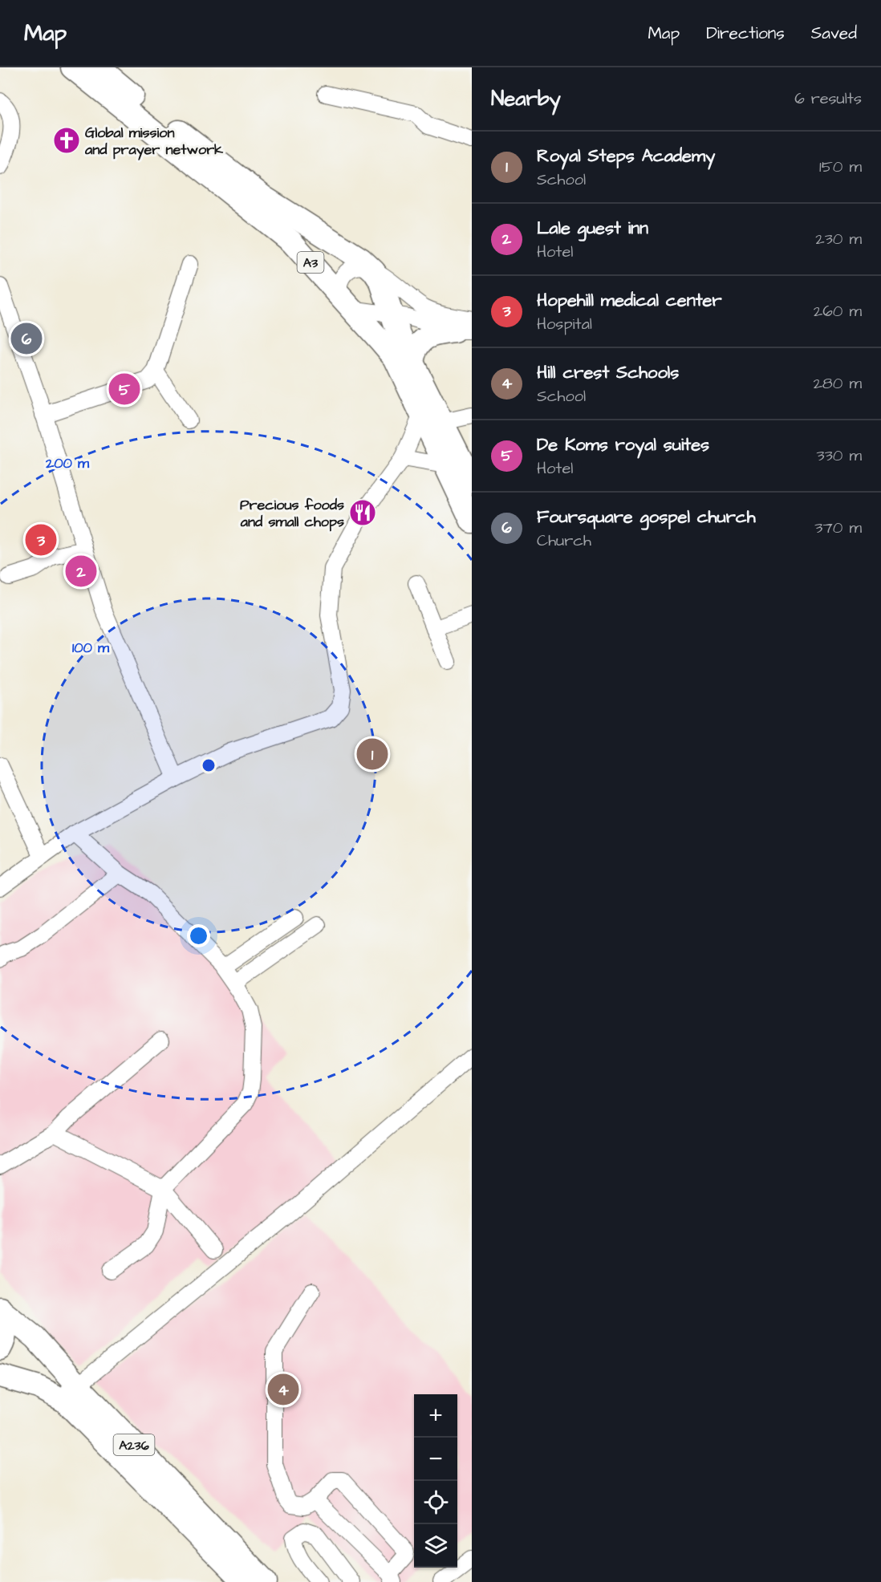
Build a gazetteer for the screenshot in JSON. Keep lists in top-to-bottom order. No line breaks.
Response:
{"streets":{"highway":["A3","A236"]},"places":{"church":["Global mission and prayer network"],"restaurant":["Precious foods and small chops"]},"page":{"header":"Map","nav":["Map","Directions","Saved"],"heading":["Nearby","6 results"],"list":[{"mark":"1","name":"Royal Steps Academy","note":"School","value":"150 m"},{"mark":"2","name":"Lale guest inn","note":"Hotel","value":"230 m"},{"mark":"3","name":"Hopehill medical center","note":"Hospital","value":"260 m"},{"mark":"4","name":"Hill crest Schools","note":"School","value":"280 m"},{"mark":"5","name":"De Koms royal suites","note":"Hotel","value":"330 m"},{"mark":"6","name":"Foursquare gospel church","note":"Church","value":"370 m"}],"pins":["6","5","3","2","1","4"],"map_buttons":["+","−"]},"rings":["200 m","100 m"]}
